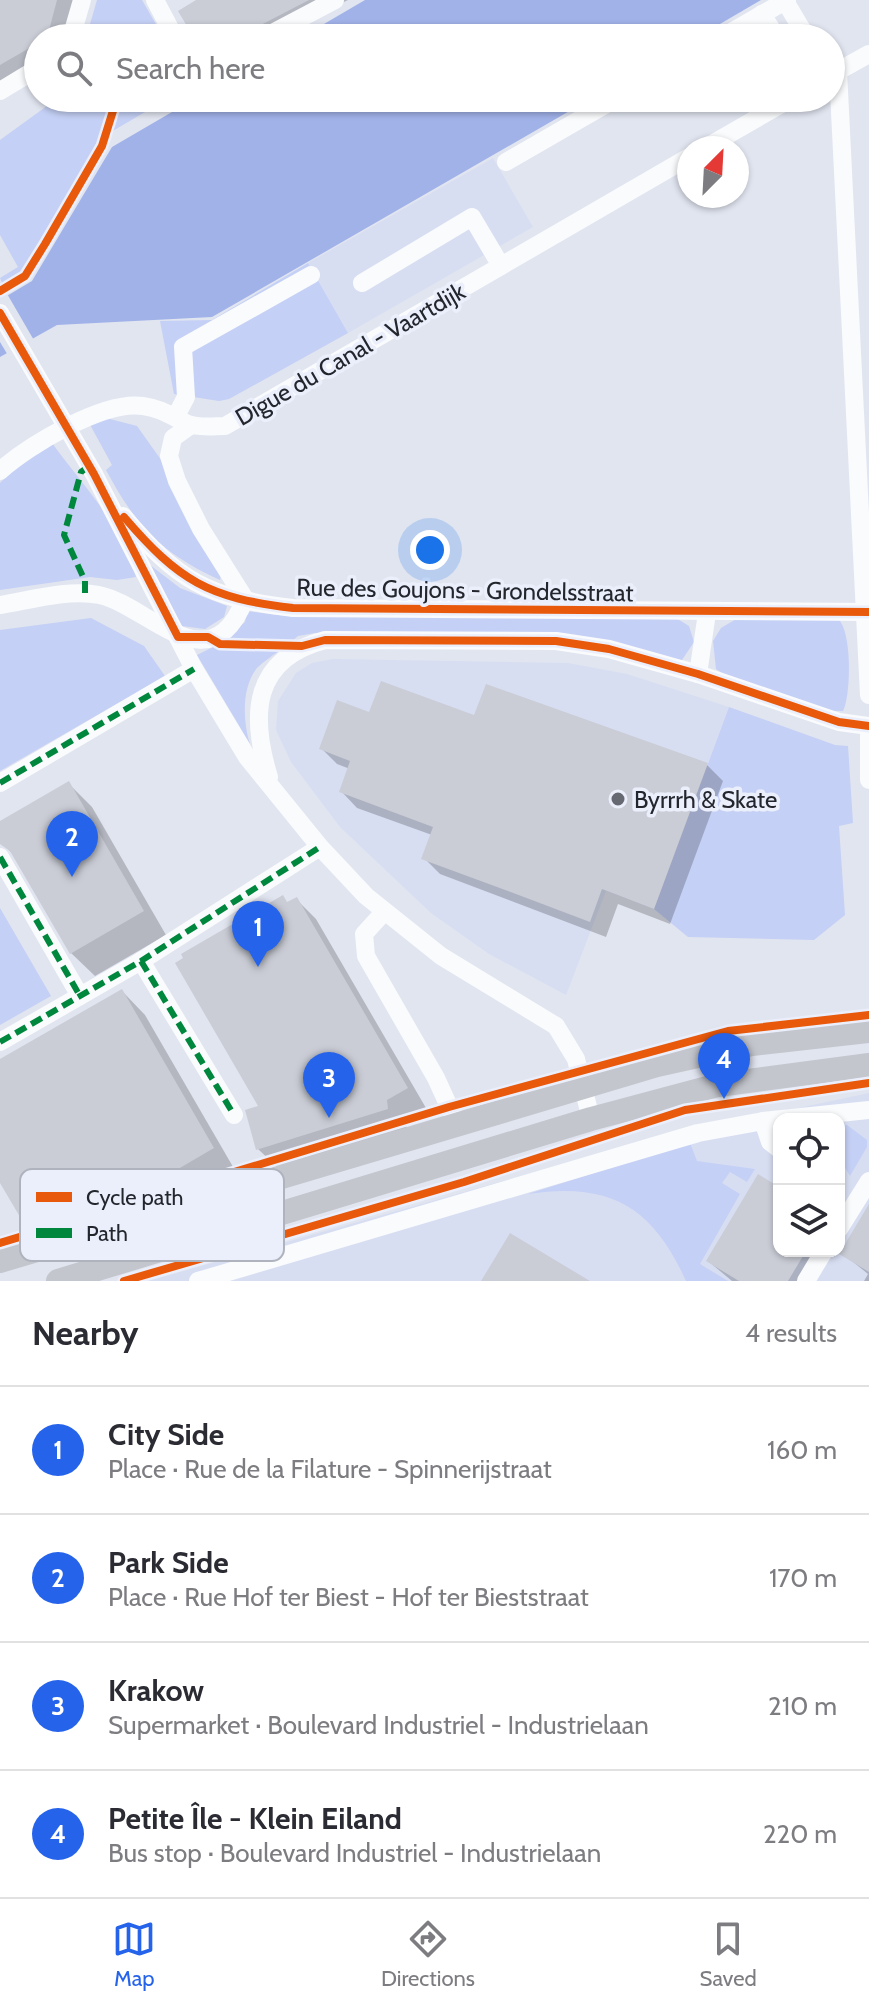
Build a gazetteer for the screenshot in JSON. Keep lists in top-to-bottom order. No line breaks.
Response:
{"streets":{"street":["Digue du Canal - Vaartdijk","Rue des Goujons - Grondelsstraat"]},"places":["Byrrrh & Skate"],"legend":["Cycle path","Path"],"north":"top right","page":{"search":"Search here","pins":["2","1","4","3"],"heading":["Nearby","4 results"],"list":[{"mark":"1","name":"City Side","note":"Place · Rue de la Filature - Spinnerijstraat","value":"160 m"},{"mark":"2","name":"Park Side","note":"Place · Rue Hof ter Biest - Hof ter Bieststraat","value":"170 m"},{"mark":"3","name":"Krakow","note":"Supermarket · Boulevard Industriel - Industrielaan","value":"210 m"},{"mark":"4","name":"Petite Île - Klein Eiland","note":"Bus stop · Boulevard Industriel - Industrielaan","value":"220 m"}],"nav":["Map","Directions","Saved"]}}
